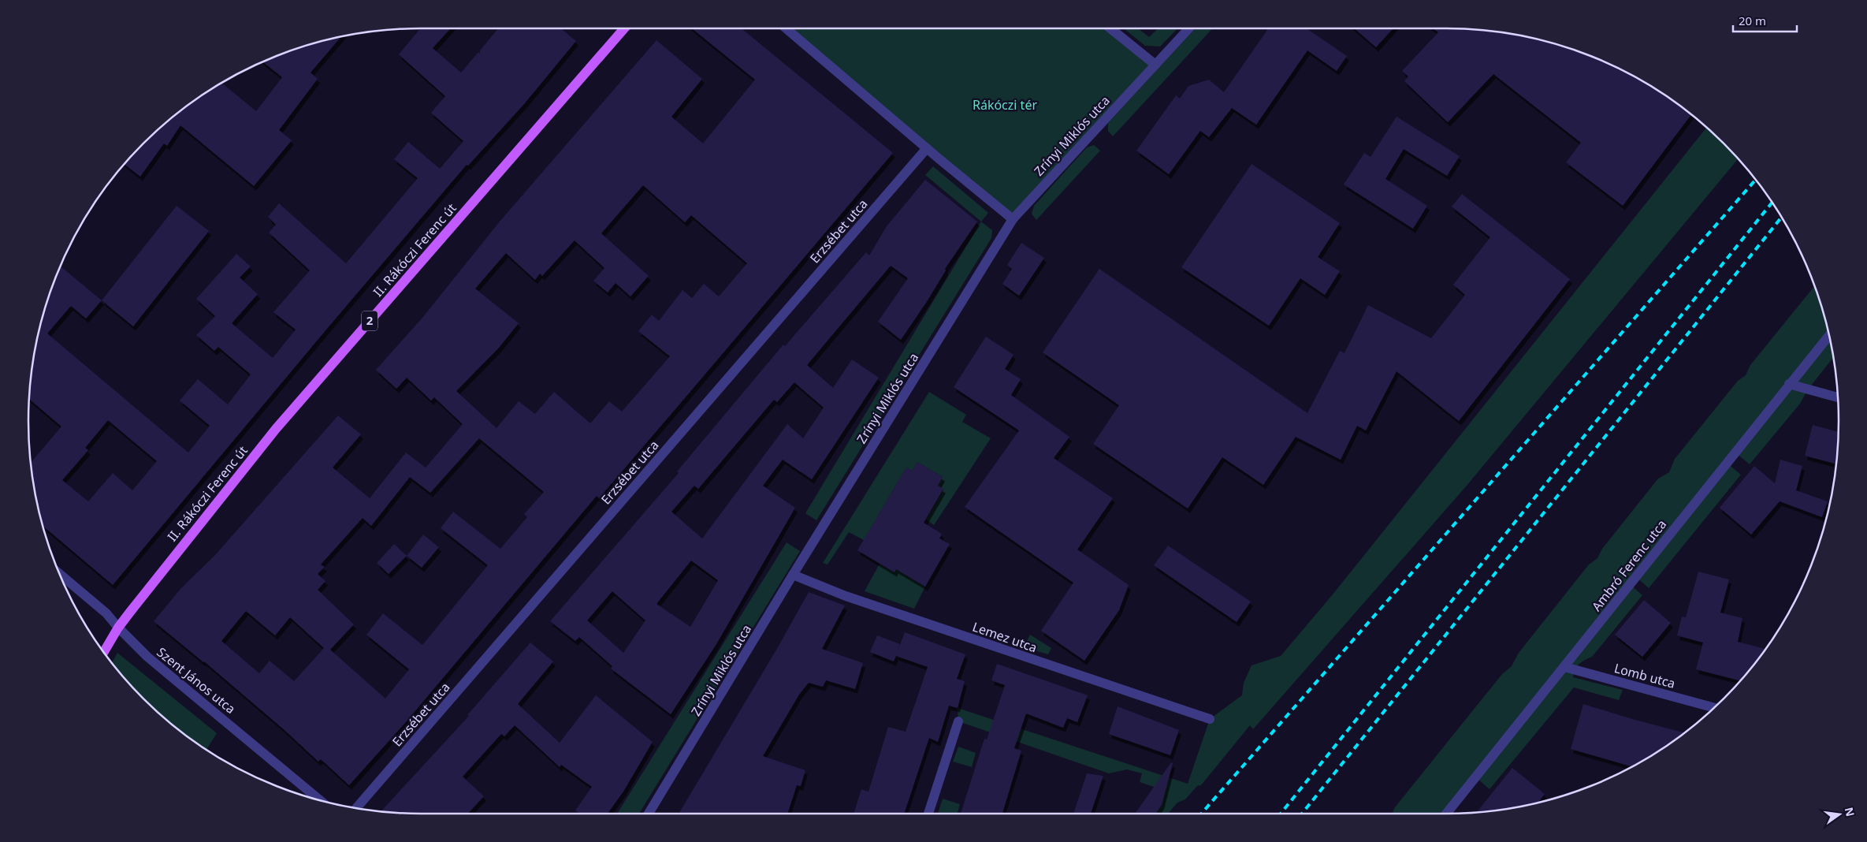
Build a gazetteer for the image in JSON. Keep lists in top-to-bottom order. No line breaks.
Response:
{"streets":{"main road":["II. Rákóczi Ferenc út","2"],"street":["Zrínyi Miklós utca","Erzsébet utca","Ambró Ferenc utca","Lemez utca","Lomb utca","Szent János utca"]},"crossings":[["Zrínyi Miklós utca","Lemez utca"],["II. Rákóczi Ferenc út","2"],["II. Rákóczi Ferenc út","Szent János utca"],["2","Szent János utca"],["Ambró Ferenc utca","Lomb utca"]],"parks":["Rákóczi tér"],"scale_bar":"20 m","north":"right"}
